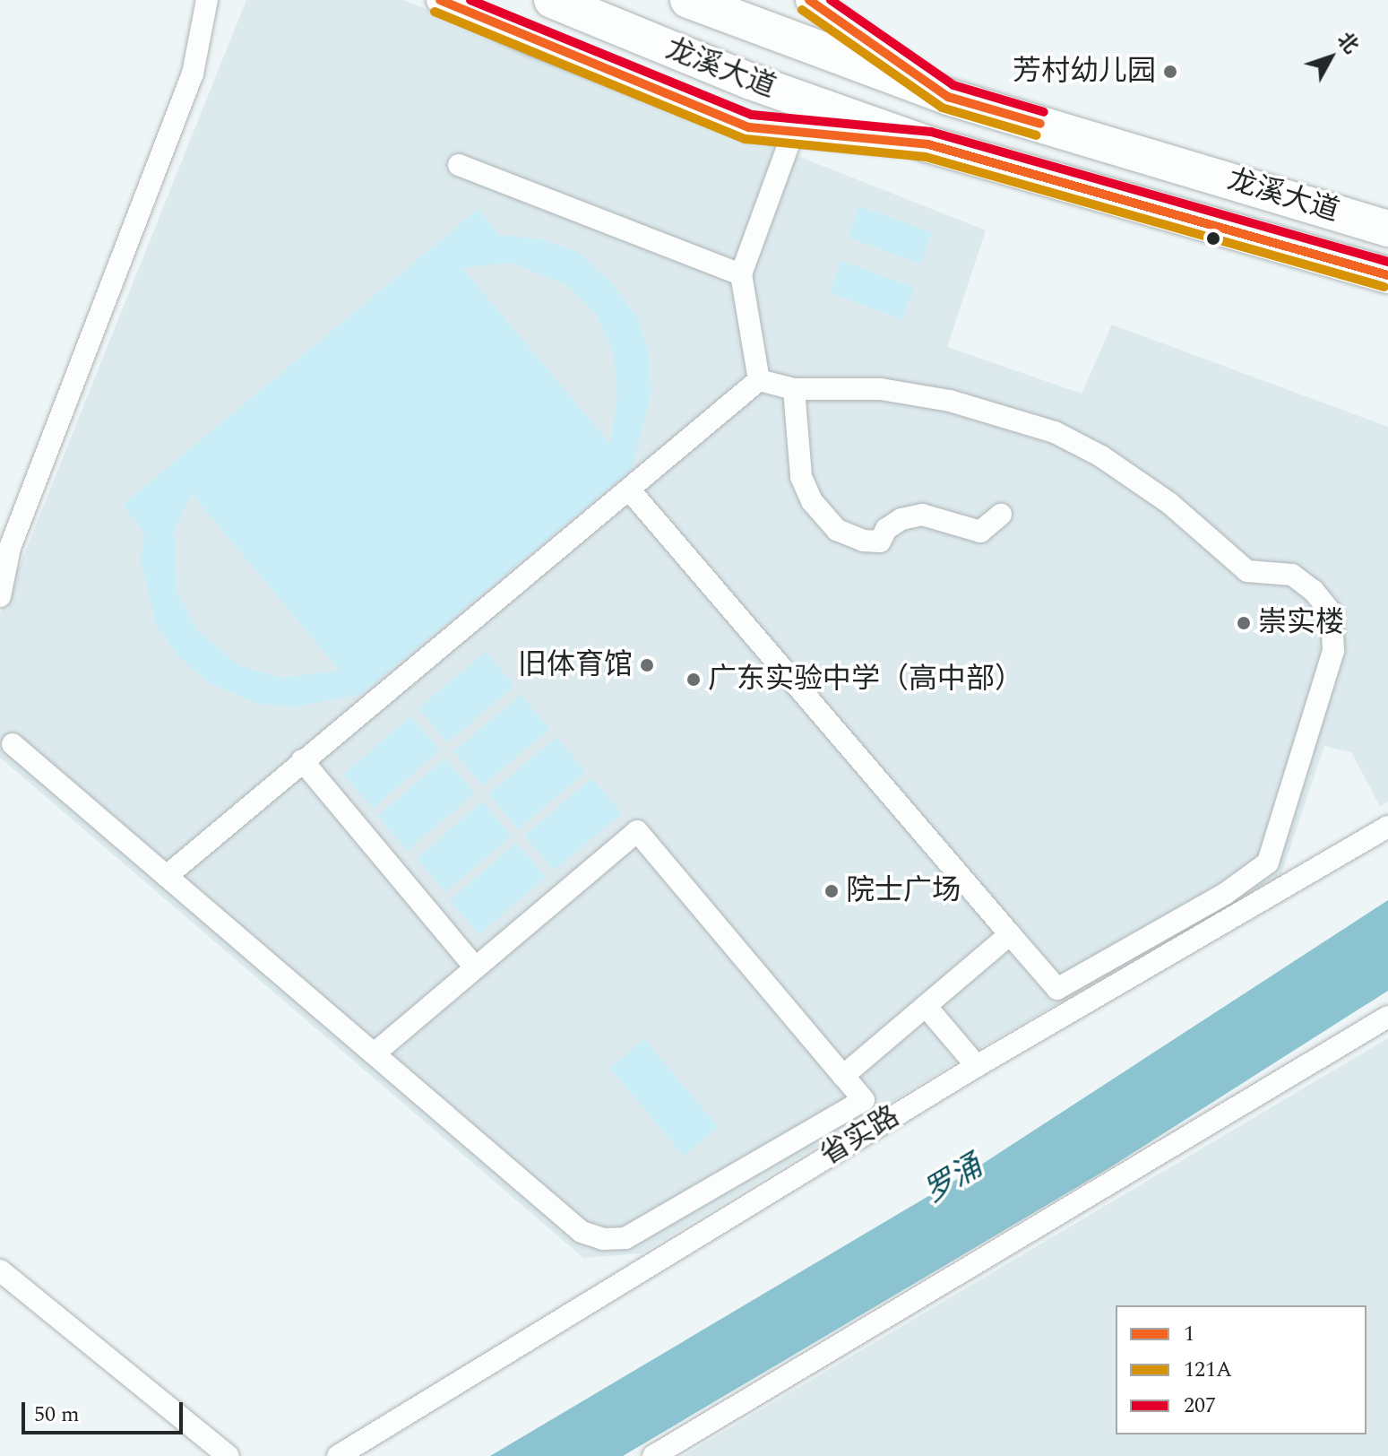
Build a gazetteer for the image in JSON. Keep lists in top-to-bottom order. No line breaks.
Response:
{"streets":{"main road":["龙溪大道"],"street":["省实路"]},"water":["罗涌"],"places":["芳村幼儿园","崇实楼","旧体育馆","广东实验中学（高中部）","院士广场"],"lines":["transit line 1","transit line 207","transit line 121A"],"legend":["1","121A","207"],"scale_bar":"50 m","north":"top right"}
